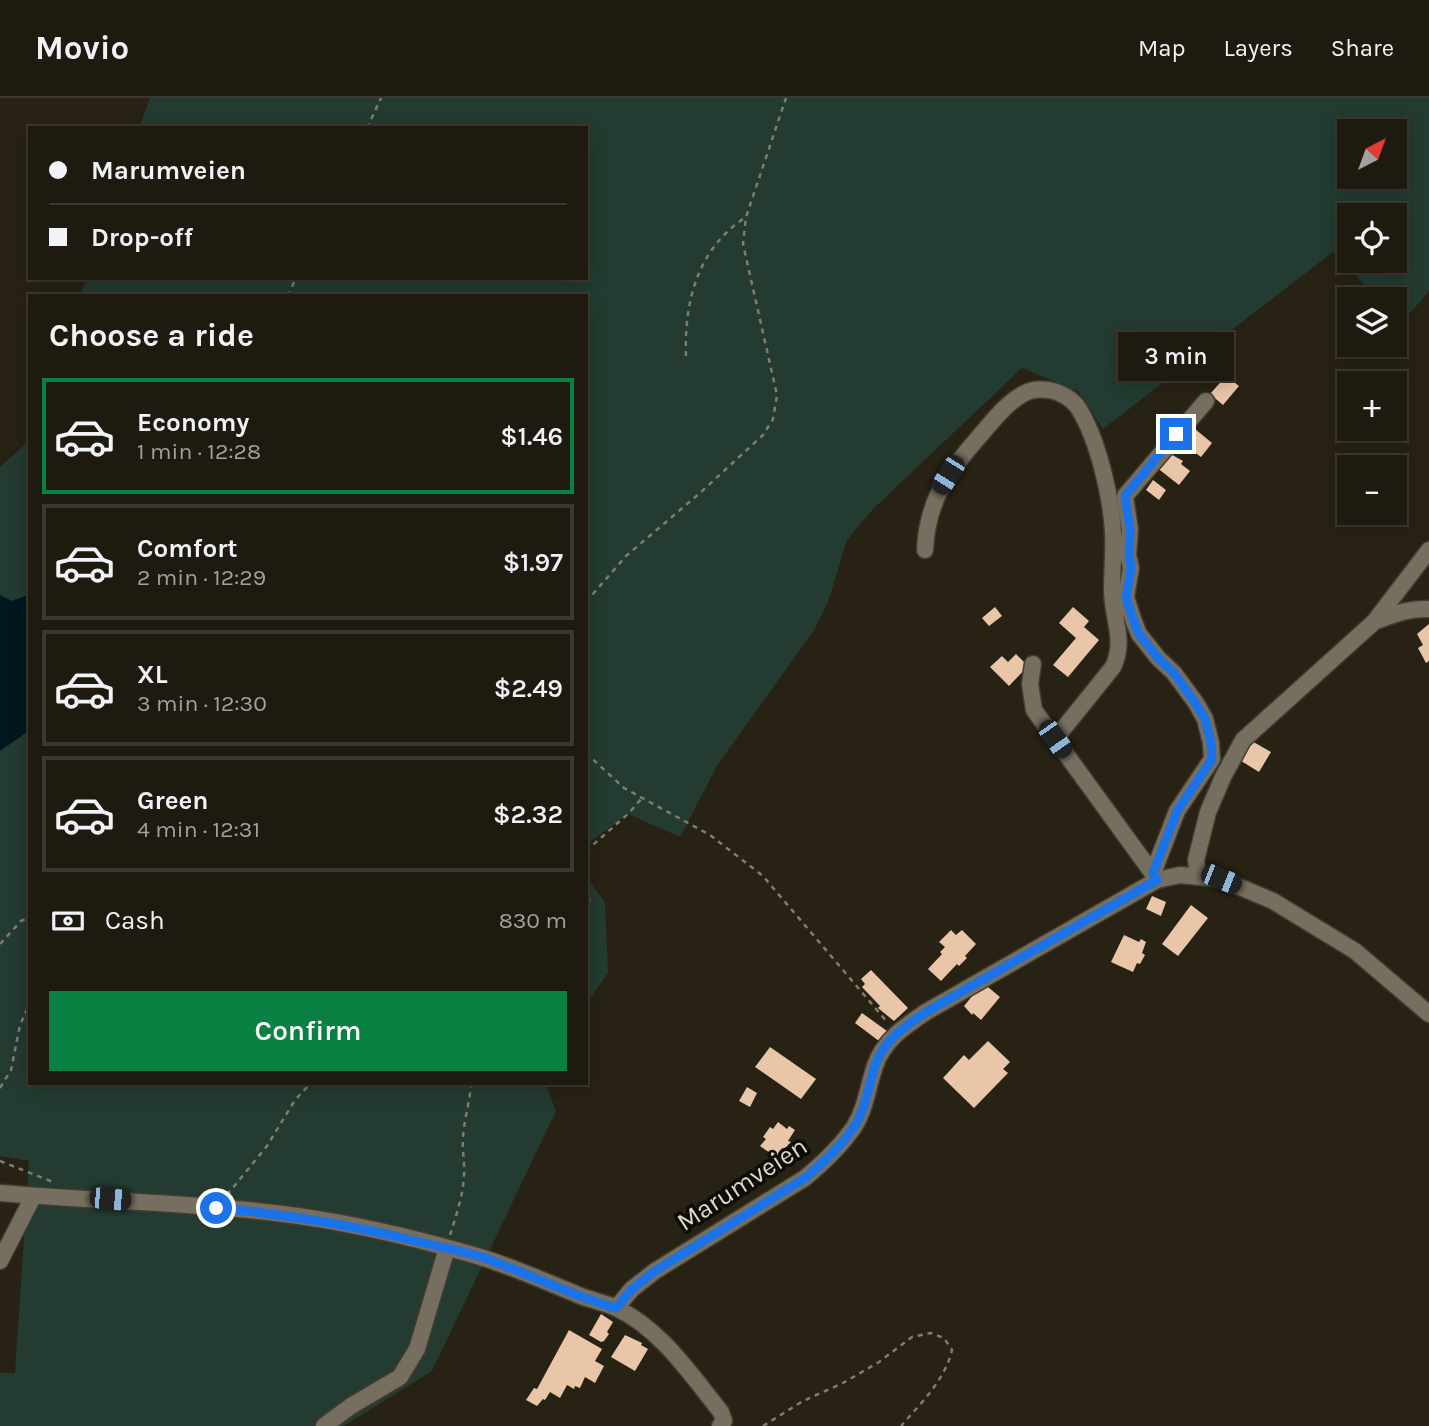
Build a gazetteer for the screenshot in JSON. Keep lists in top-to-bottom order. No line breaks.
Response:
{"streets":{"street":["Marumveien"]},"north":"top right","page":{"header":"Movio","nav":["Map","Layers","Share"],"map_buttons":["+","−"],"banner":["Marumveien","Drop-off"],"heading":"Choose a ride","bubble":"3 min","list":[{"name":"Economy","note":"1 min · 12:28","value":"$1.46"},{"name":"Comfort","note":"2 min · 12:29","value":"$1.97"},{"name":"XL","note":"3 min · 12:30","value":"$2.49"},{"name":"Green","note":"4 min · 12:31","value":"$2.32"}],"pay":["Cash","830 m"],"buttons":"Confirm"}}
